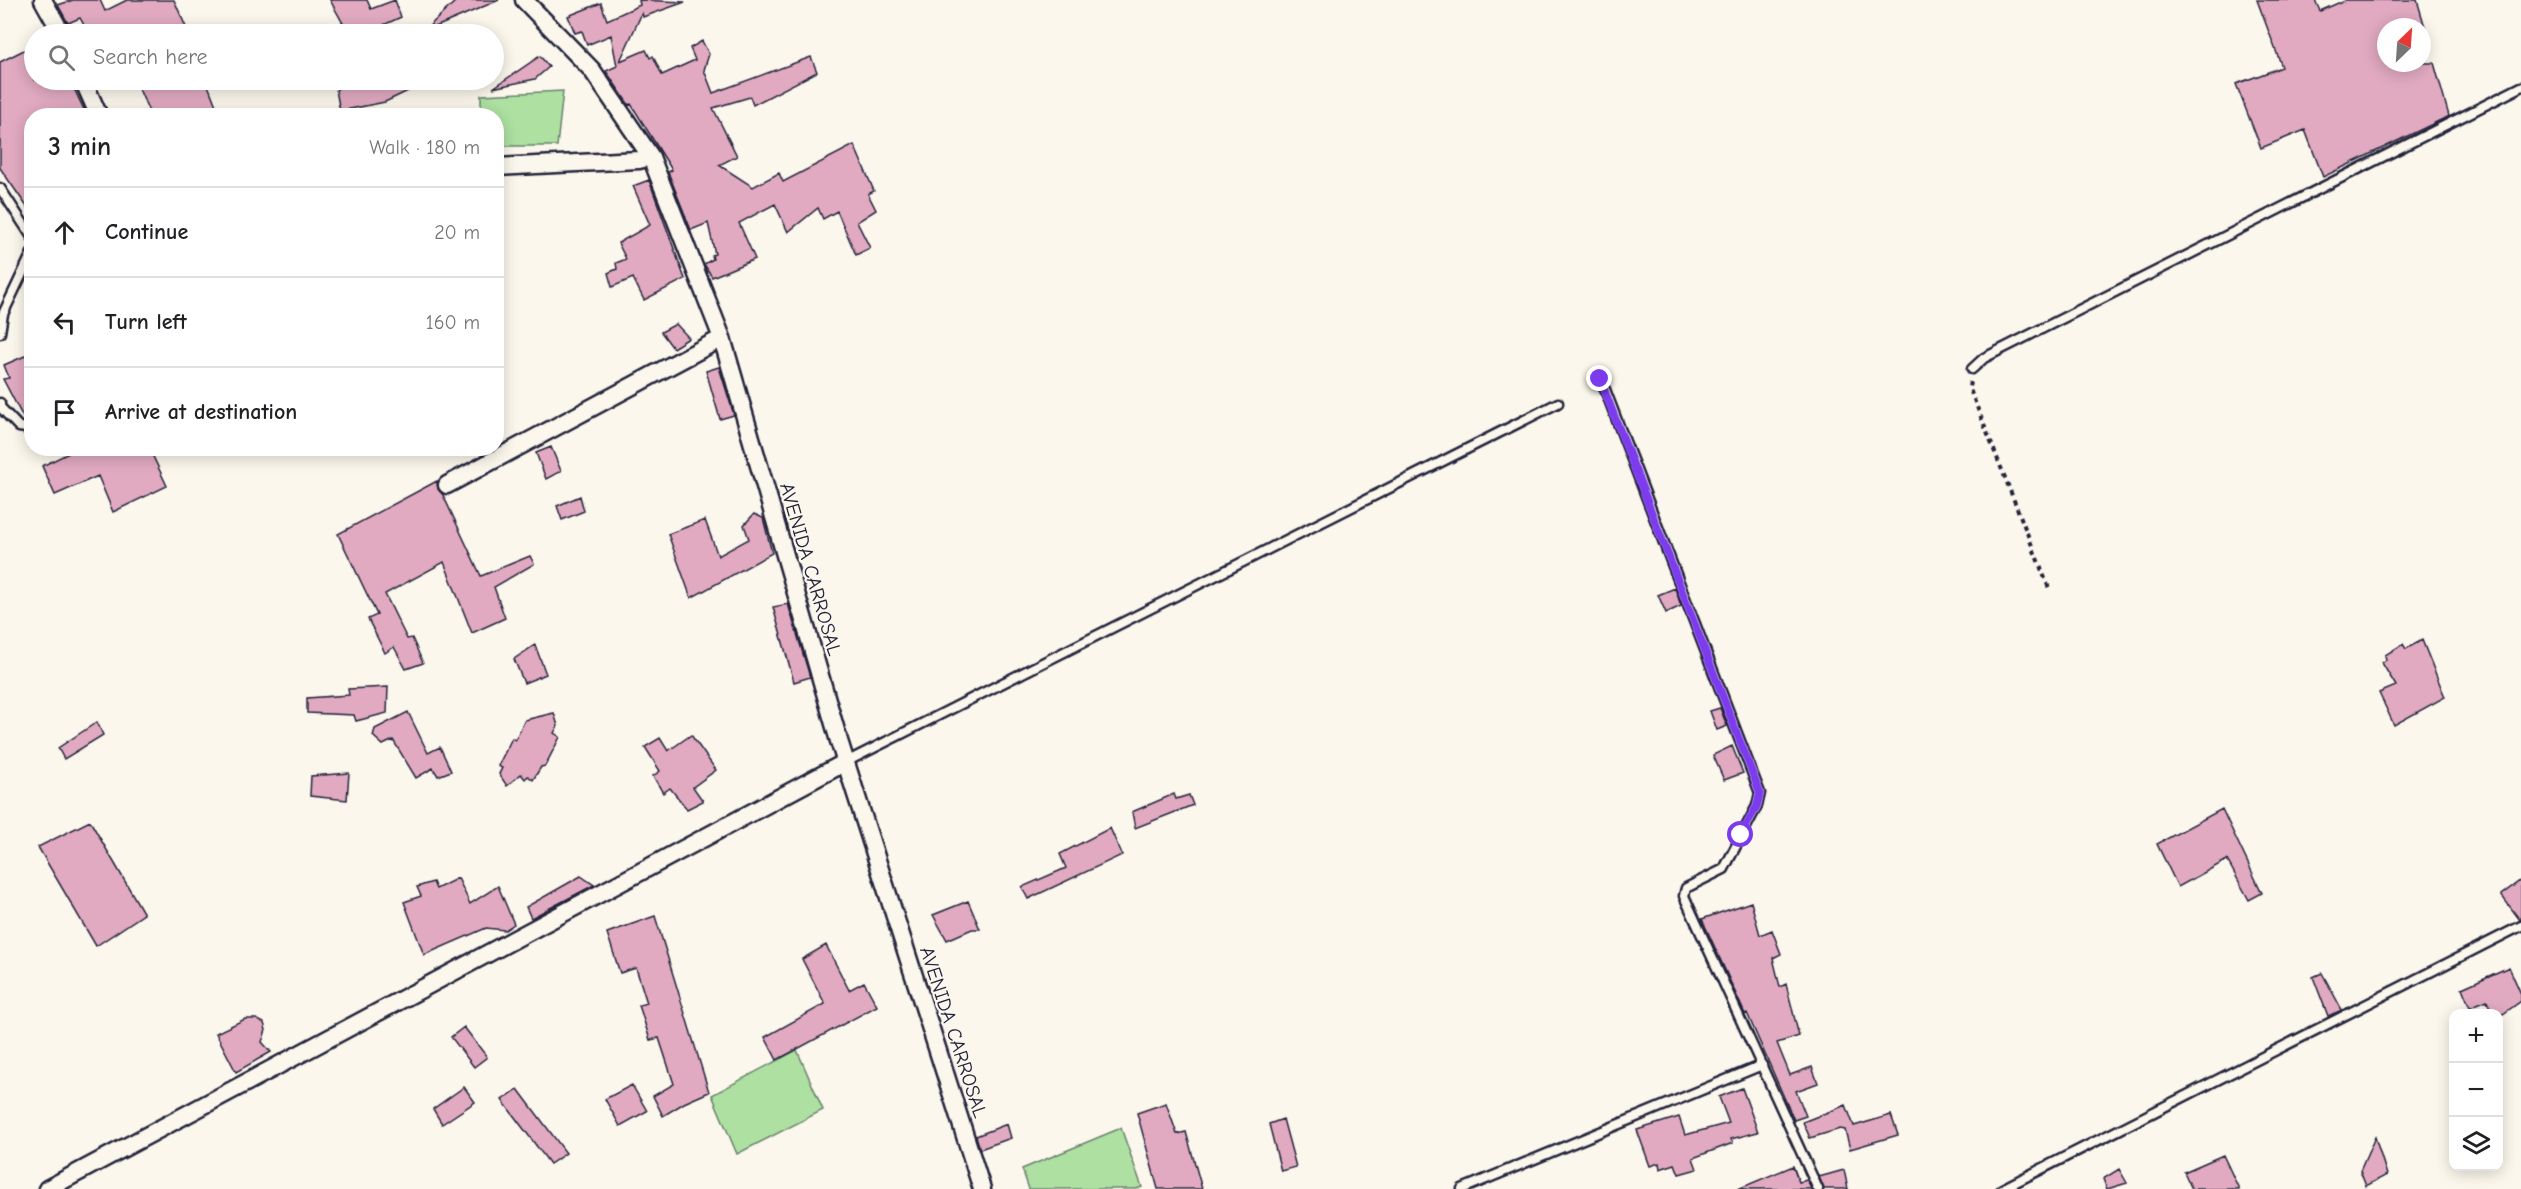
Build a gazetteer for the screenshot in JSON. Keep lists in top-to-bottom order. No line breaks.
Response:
{"streets":{"street":["AVENIDA CARROSAL"]},"north":"top right","page":{"search":"Search here","heading":["3 min","Walk · 180 m"],"list":[["Continue","20 m"],["Turn left","160 m"],"Arrive at destination"],"map_buttons":["+","−"]}}
